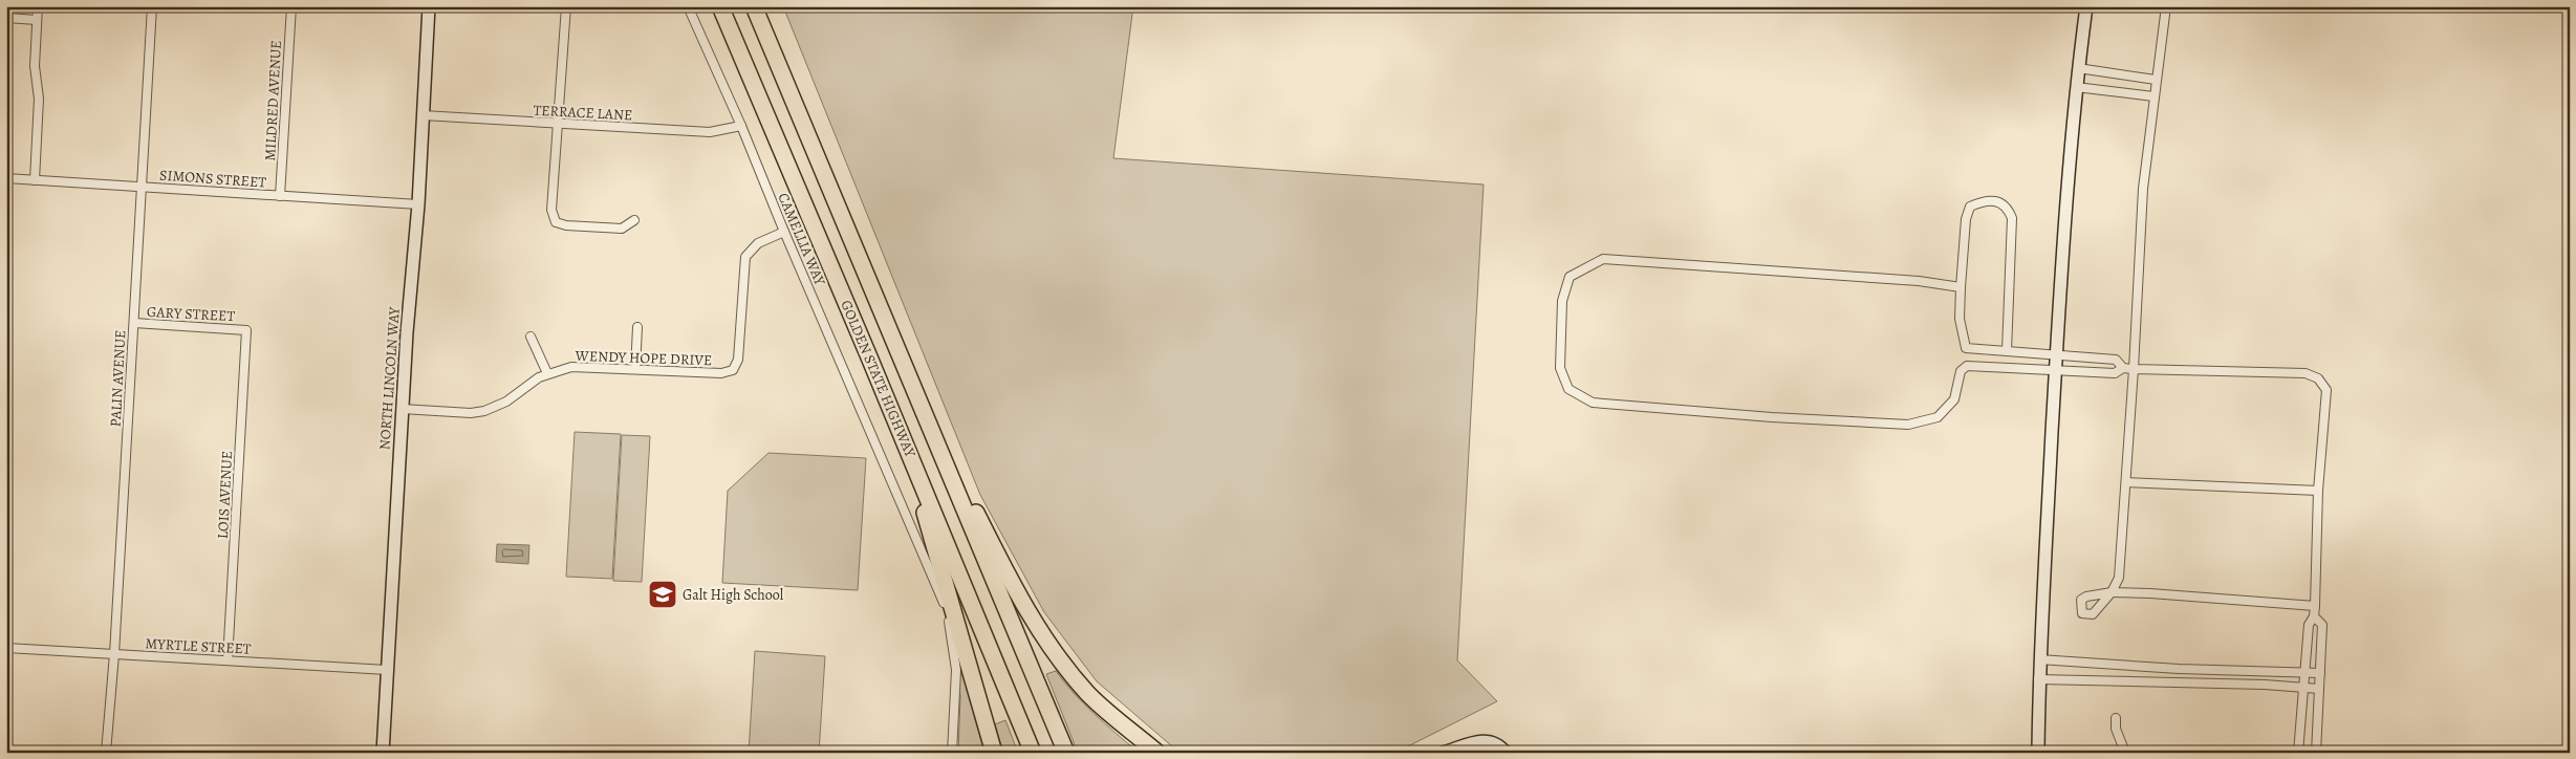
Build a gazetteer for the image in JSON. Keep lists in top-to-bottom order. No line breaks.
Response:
{"streets":{"highway":["GOLDEN STATE HIGHWAY"],"street":["MILDRED AVENUE","TERRACE LANE","SIMONS STREET","CAMELLIA WAY","GARY STREET","WENDY HOPE DRIVE","PALIN AVENUE","NORTH LINCOLN WAY","LOIS AVENUE","MYRTLE STREET"]},"crossings":[["MILDRED AVENUE","SIMONS STREET"],["TERRACE LANE","CAMELLIA WAY"],["TERRACE LANE","NORTH LINCOLN WAY"],["SIMONS STREET","PALIN AVENUE"],["SIMONS STREET","NORTH LINCOLN WAY"],["CAMELLIA WAY","WENDY HOPE DRIVE"],["GARY STREET","PALIN AVENUE"],["GARY STREET","LOIS AVENUE"],["WENDY HOPE DRIVE","NORTH LINCOLN WAY"],["PALIN AVENUE","MYRTLE STREET"],["NORTH LINCOLN WAY","MYRTLE STREET"],["LOIS AVENUE","MYRTLE STREET"]],"places":{"school or university":["Galt High School"]}}
